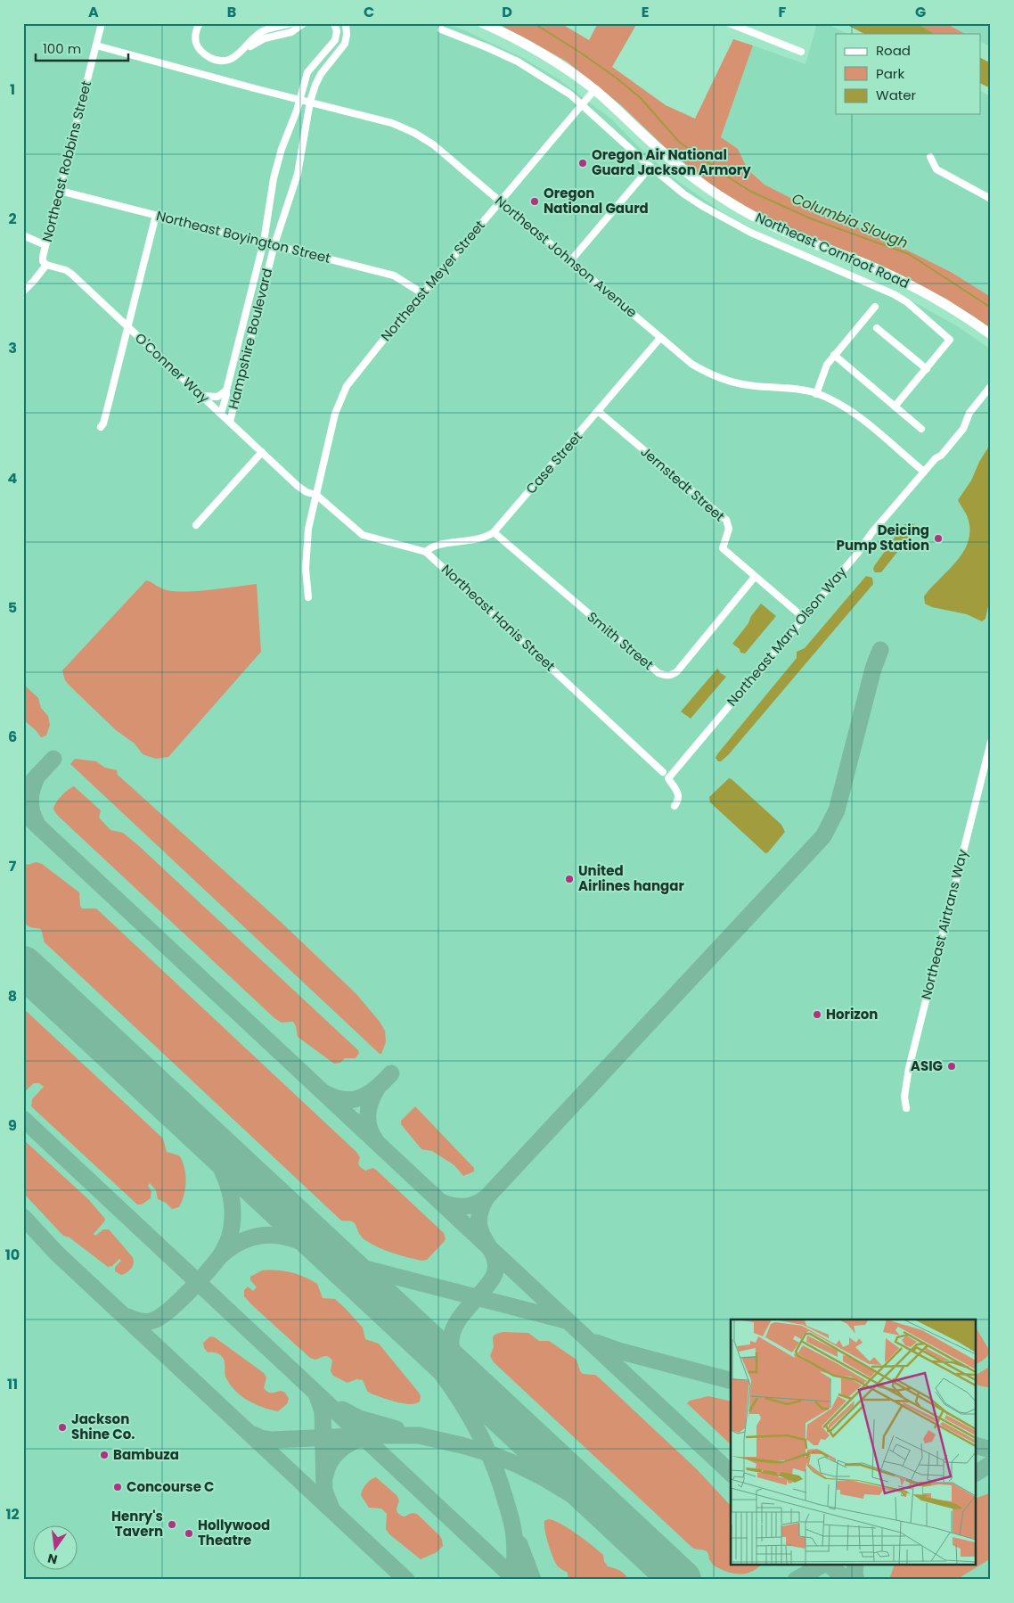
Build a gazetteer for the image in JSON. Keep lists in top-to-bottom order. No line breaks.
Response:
{"streets":{"street":["Northeast Robbins Street","Northeast Boyington Street","Northeast Cornfoot Road","Northeast Johnson Avenue","Northeast Meyer Street","Hampshire Boulevard","O'Conner Way","Case Street","Jernstedt Street","Northeast Hanis Street","Northeast Mary Olson Way","Smith Street","Northeast Airtrans Way"]},"crossings":[["Northeast Robbins Street","Northeast Boyington Street"],["Northeast Robbins Street","Northeast Johnson Avenue"],["Northeast Robbins Street","O'Conner Way"],["Northeast Boyington Street","Northeast Meyer Street"],["Northeast Boyington Street","Hampshire Boulevard"],["Northeast Cornfoot Road","Northeast Meyer Street"],["Northeast Johnson Avenue","Northeast Meyer Street"],["Northeast Johnson Avenue","Hampshire Boulevard"],["Northeast Johnson Avenue","Case Street"],["Northeast Johnson Avenue","Northeast Mary Olson Way"],["Northeast Meyer Street","O'Conner Way"],["Northeast Meyer Street","Northeast Hanis Street"],["Hampshire Boulevard","O'Conner Way"],["O'Conner Way","Northeast Hanis Street"],["Case Street","Jernstedt Street"],["Case Street","Northeast Hanis Street"],["Case Street","Smith Street"],["Jernstedt Street","Northeast Mary Olson Way"],["Jernstedt Street","Smith Street"]],"water":["Columbia Slough"],"places":["Oregon Air National Guard Jackson Armory","Oregon National Gaurd","Deicing Pump Station","United Airlines hangar","Horizon","ASIG","Jackson Shine Co.","Bambuza","Concourse C","Henry's Tavern","Hollywood Theatre"],"legend":["Road","Park","Water"],"scale_bar":"100 m","north":"bottom","grid":{"columns":["A","B","C","D","E","F","G"],"rows":["1","2","3","4","5","6","7","8","9","10","11","12"]}}
